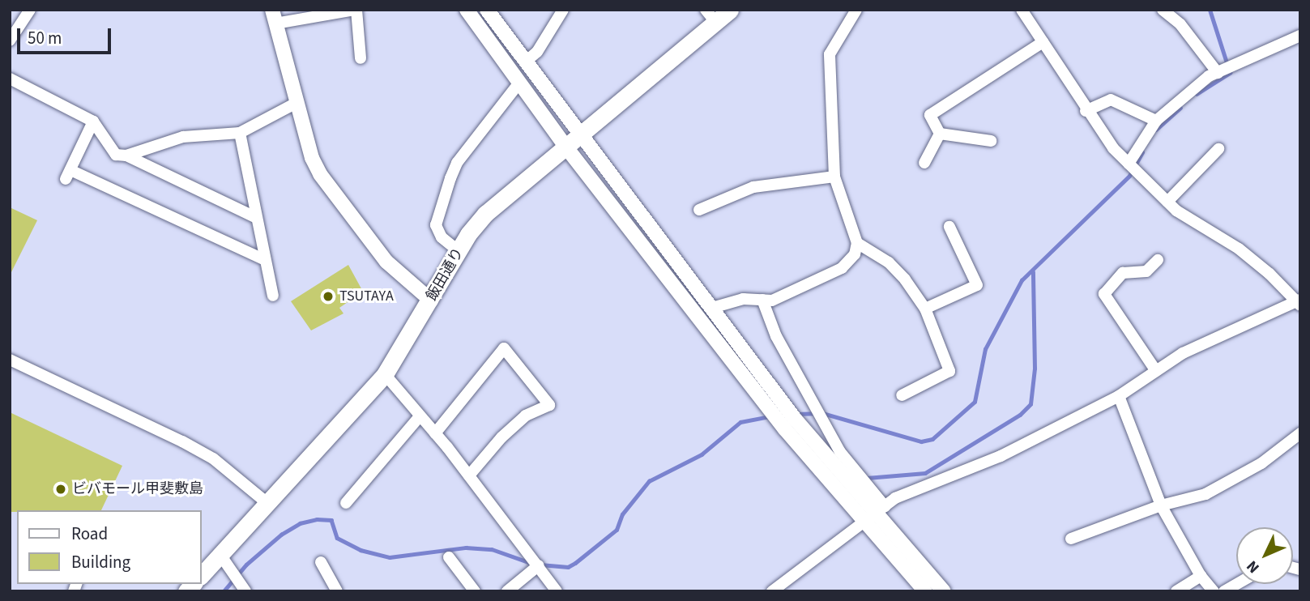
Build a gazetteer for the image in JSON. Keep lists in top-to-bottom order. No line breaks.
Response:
{"streets":{"main road":["飯田通り"]},"places":["TSUTAYA","ビバモール甲斐敷島"],"legend":["Road","Building"],"scale_bar":"50 m","north":"bottom left"}
